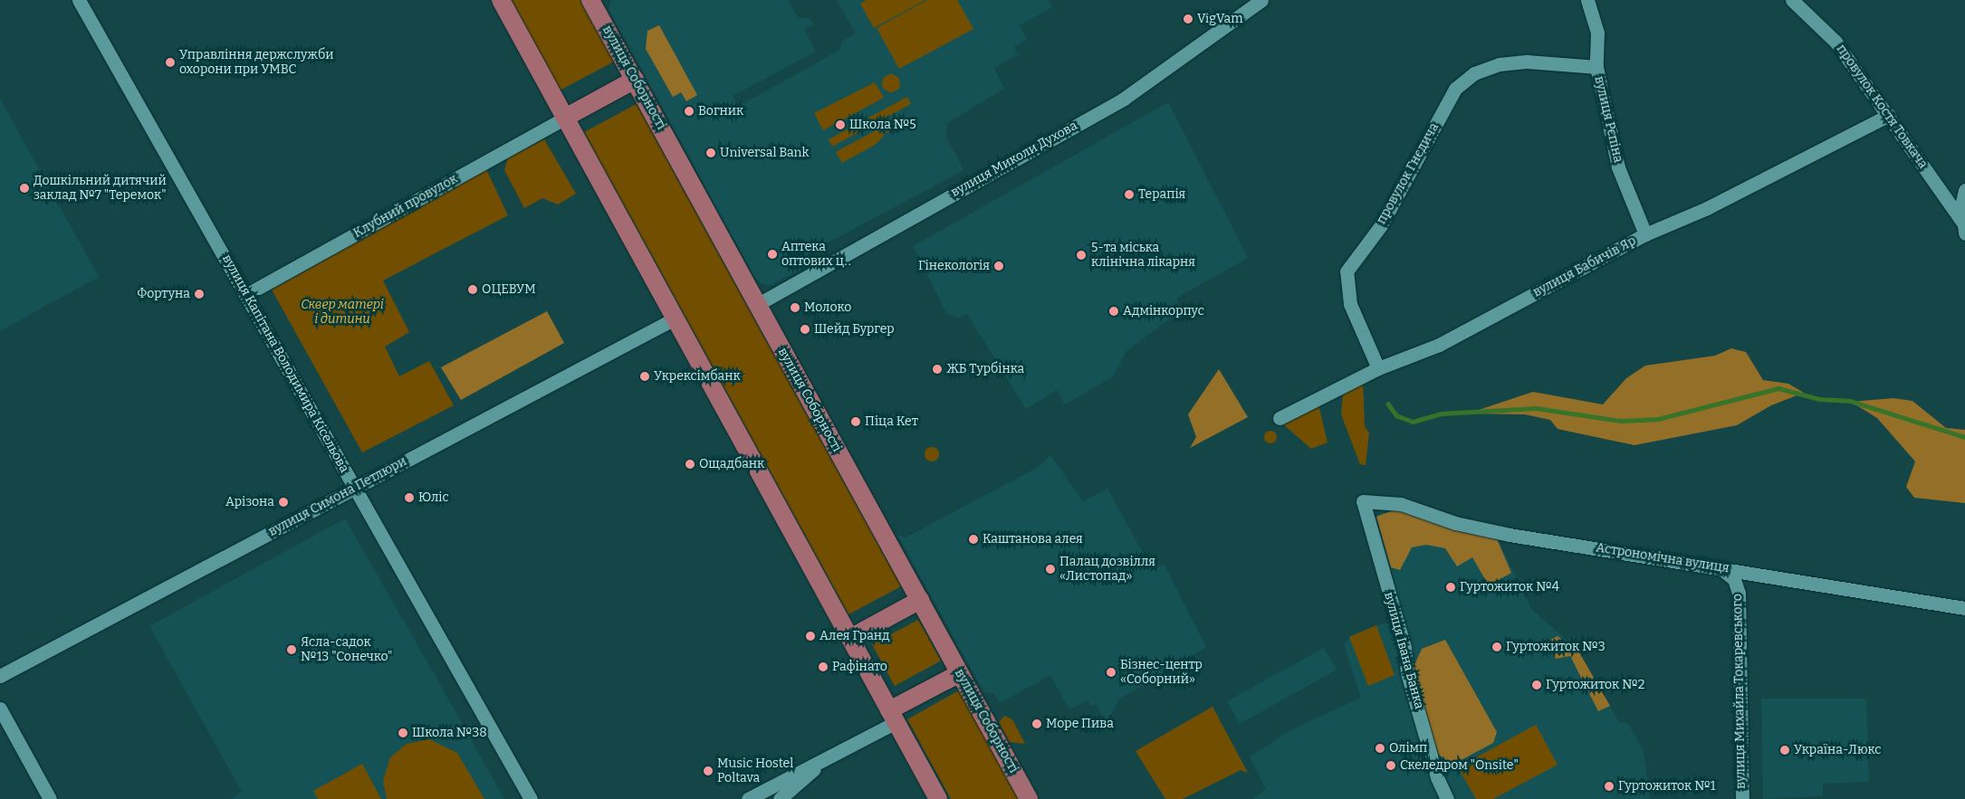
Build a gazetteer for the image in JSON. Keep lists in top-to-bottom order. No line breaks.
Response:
{"streets":{"main road":["вулиця Соборності"],"street":["провулок Костя Товкача","вулиця Рєпіна","вулиця Миколи Духова","провулок Гнєдича","Клубний провулок","вулиця Бабичів Яр","вулиця Капітана Володимира Кісельова","вулиця Симона Петлюри","Астрономічна вулиця","вулиця Івана Банка","вулиця Михайла Токаревського"]},"crossings":[["вулиця Соборності","вулиця Миколи Духова"],["провулок Костя Товкача","вулиця Бабичів Яр"],["вулиця Рєпіна","провулок Гнєдича"],["вулиця Рєпіна","вулиця Бабичів Яр"],["провулок Гнєдича","вулиця Бабичів Яр"],["Клубний провулок","вулиця Капітана Володимира Кісельова"],["вулиця Капітана Володимира Кісельова","вулиця Симона Петлюри"],["Астрономічна вулиця","вулиця Івана Банка"],["Астрономічна вулиця","вулиця Михайла Токаревського"]],"parks":["Сквер матері і дитини"],"places":["VigVam","Управління держслужби охорони при УМВС","Вогник","Школа №5","Universal Bank","Дошкільний дитячий заклад №7 \"Теремок\"","Терапія","Аптека оптових ц‥","5-та міська клінічна лікарня","Гінекологія","ОЦЕВУМ","Фортуна","Молоко","Адмінкорпус","Шейд Бургер","ЖБ Турбінка","Укрексімбанк","Піца Кет","Ощадбанк","Юліс","Арізона","Каштанова алея","Палац дозвілля «Листопад»","Гуртожиток №4","Алея Гранд","Гуртожиток №3","Ясла-садок №13 \"Сонечко\"","Рафінато","Бізнес-центр «Соборний»","Гуртожиток №2","Море Пива","Школа №38","Олімп","Україна-Люкс","Скеледром \"Onsite\"","Music Hostel Poltava","Гуртожиток №1"]}
